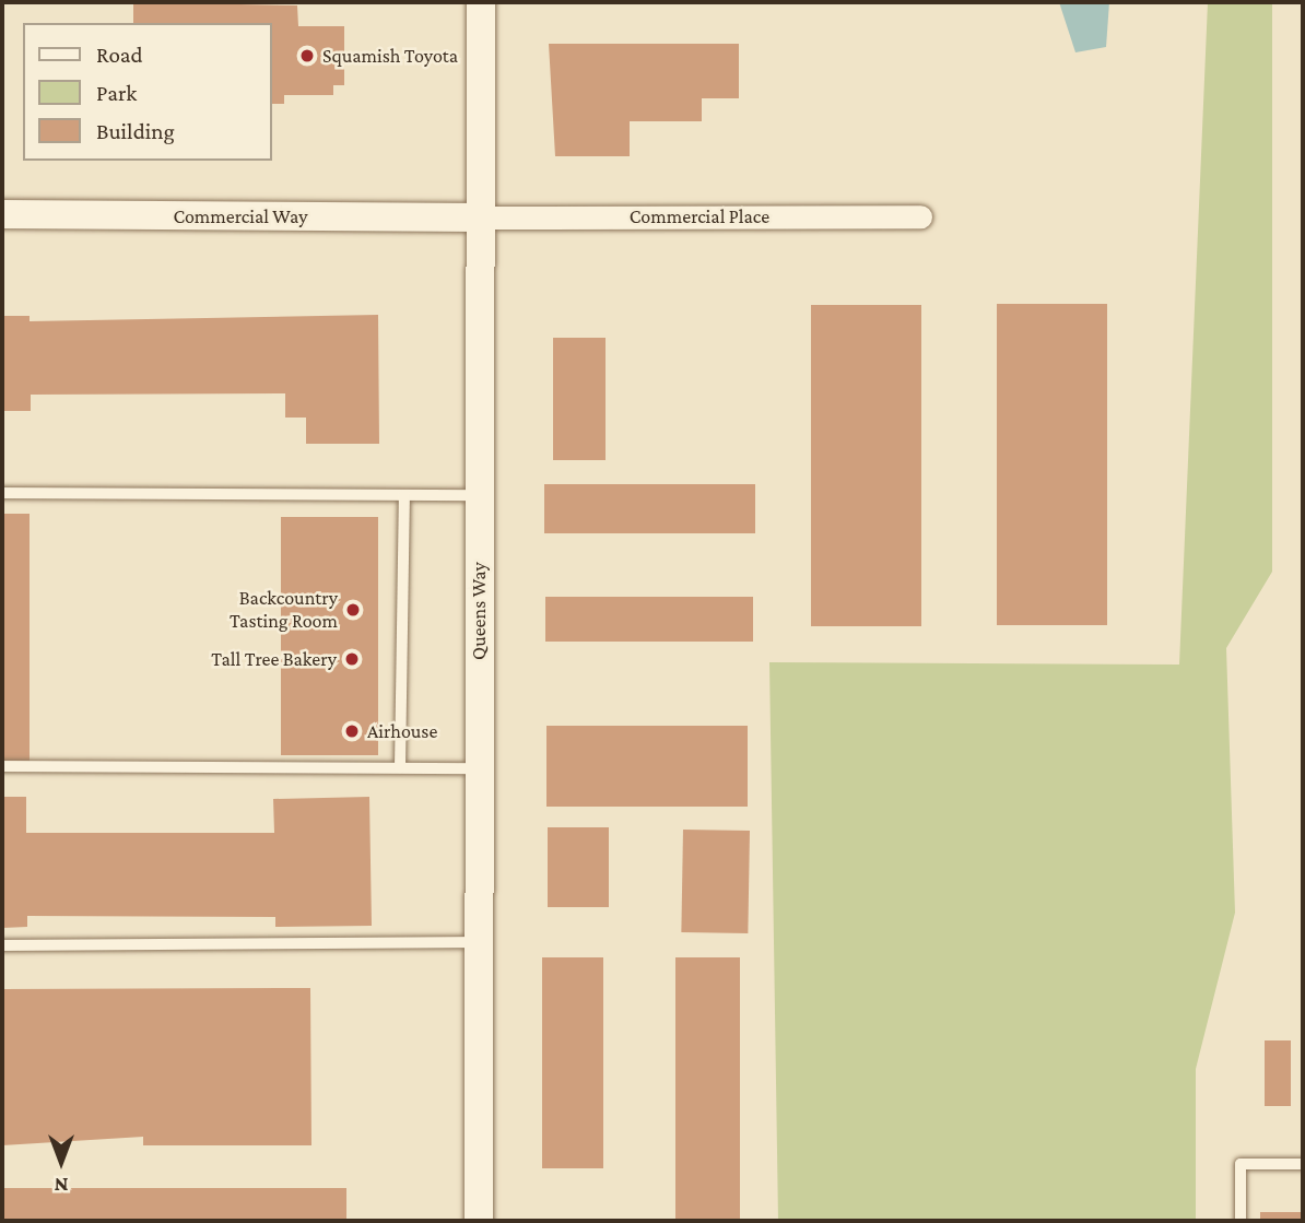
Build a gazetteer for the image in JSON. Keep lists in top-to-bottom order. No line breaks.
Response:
{"streets":{"street":["Commercial Way","Commercial Place","Queens Way"]},"crossings":[["Commercial Way","Commercial Place"],["Commercial Way","Queens Way"],["Commercial Place","Queens Way"]],"places":["Squamish Toyota","Backcountry Tasting Room","Tall Tree Bakery","Airhouse"],"legend":["Road","Park","Building"],"north":"bottom"}
